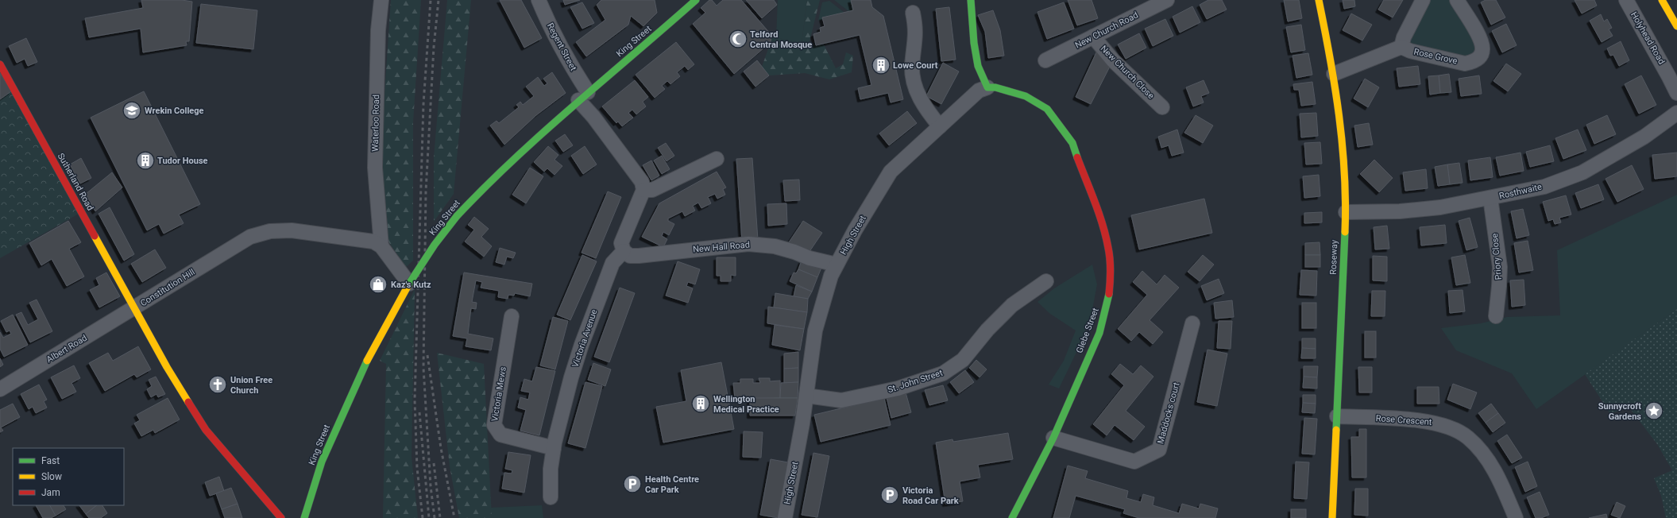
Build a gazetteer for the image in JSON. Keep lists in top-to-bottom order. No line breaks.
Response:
{"streets":{"street":["New Church Road","Holyhead Road","King Street","Regent Street","Rose Grove","New Church Close","Waterloo Road","Sutherland Road","Rosthwaite","High Street","New Hall Road","Priory Close","Roseway","Constitution Hill","Glebe Street","Victoria Avenue","Albert Road","St. John Street","Victoria Mews","Maddocks court","Rose Crescent"]},"crossings":[["New Church Road","New Church Close"],["King Street","Regent Street"],["Waterloo Road","Constitution Hill"],["Sutherland Road","Constitution Hill"],["Sutherland Road","Albert Road"],["Rosthwaite","Priory Close"],["Rosthwaite","Roseway"],["High Street","New Hall Road"],["High Street","Glebe Street"],["High Street","St. John Street"],["New Hall Road","Victoria Avenue"],["Roseway","Rose Crescent"],["Constitution Hill","Albert Road"],["Glebe Street","Maddocks court"],["Victoria Avenue","Victoria Mews"]],"places":{"mosque":["Telford Central Mosque"],"building":["Lowe Court","Tudor House","Wellington Medical Practice"],"school or university":["Wrekin College"],"shop":["Kaz's Kutz"],"church":["Union Free Church"],"place":["Sunnycroft Gardens"],"parking":["Health Centre Car Park","Victoria Road Car Park"]},"legend":["Fast","Slow","Jam"]}
